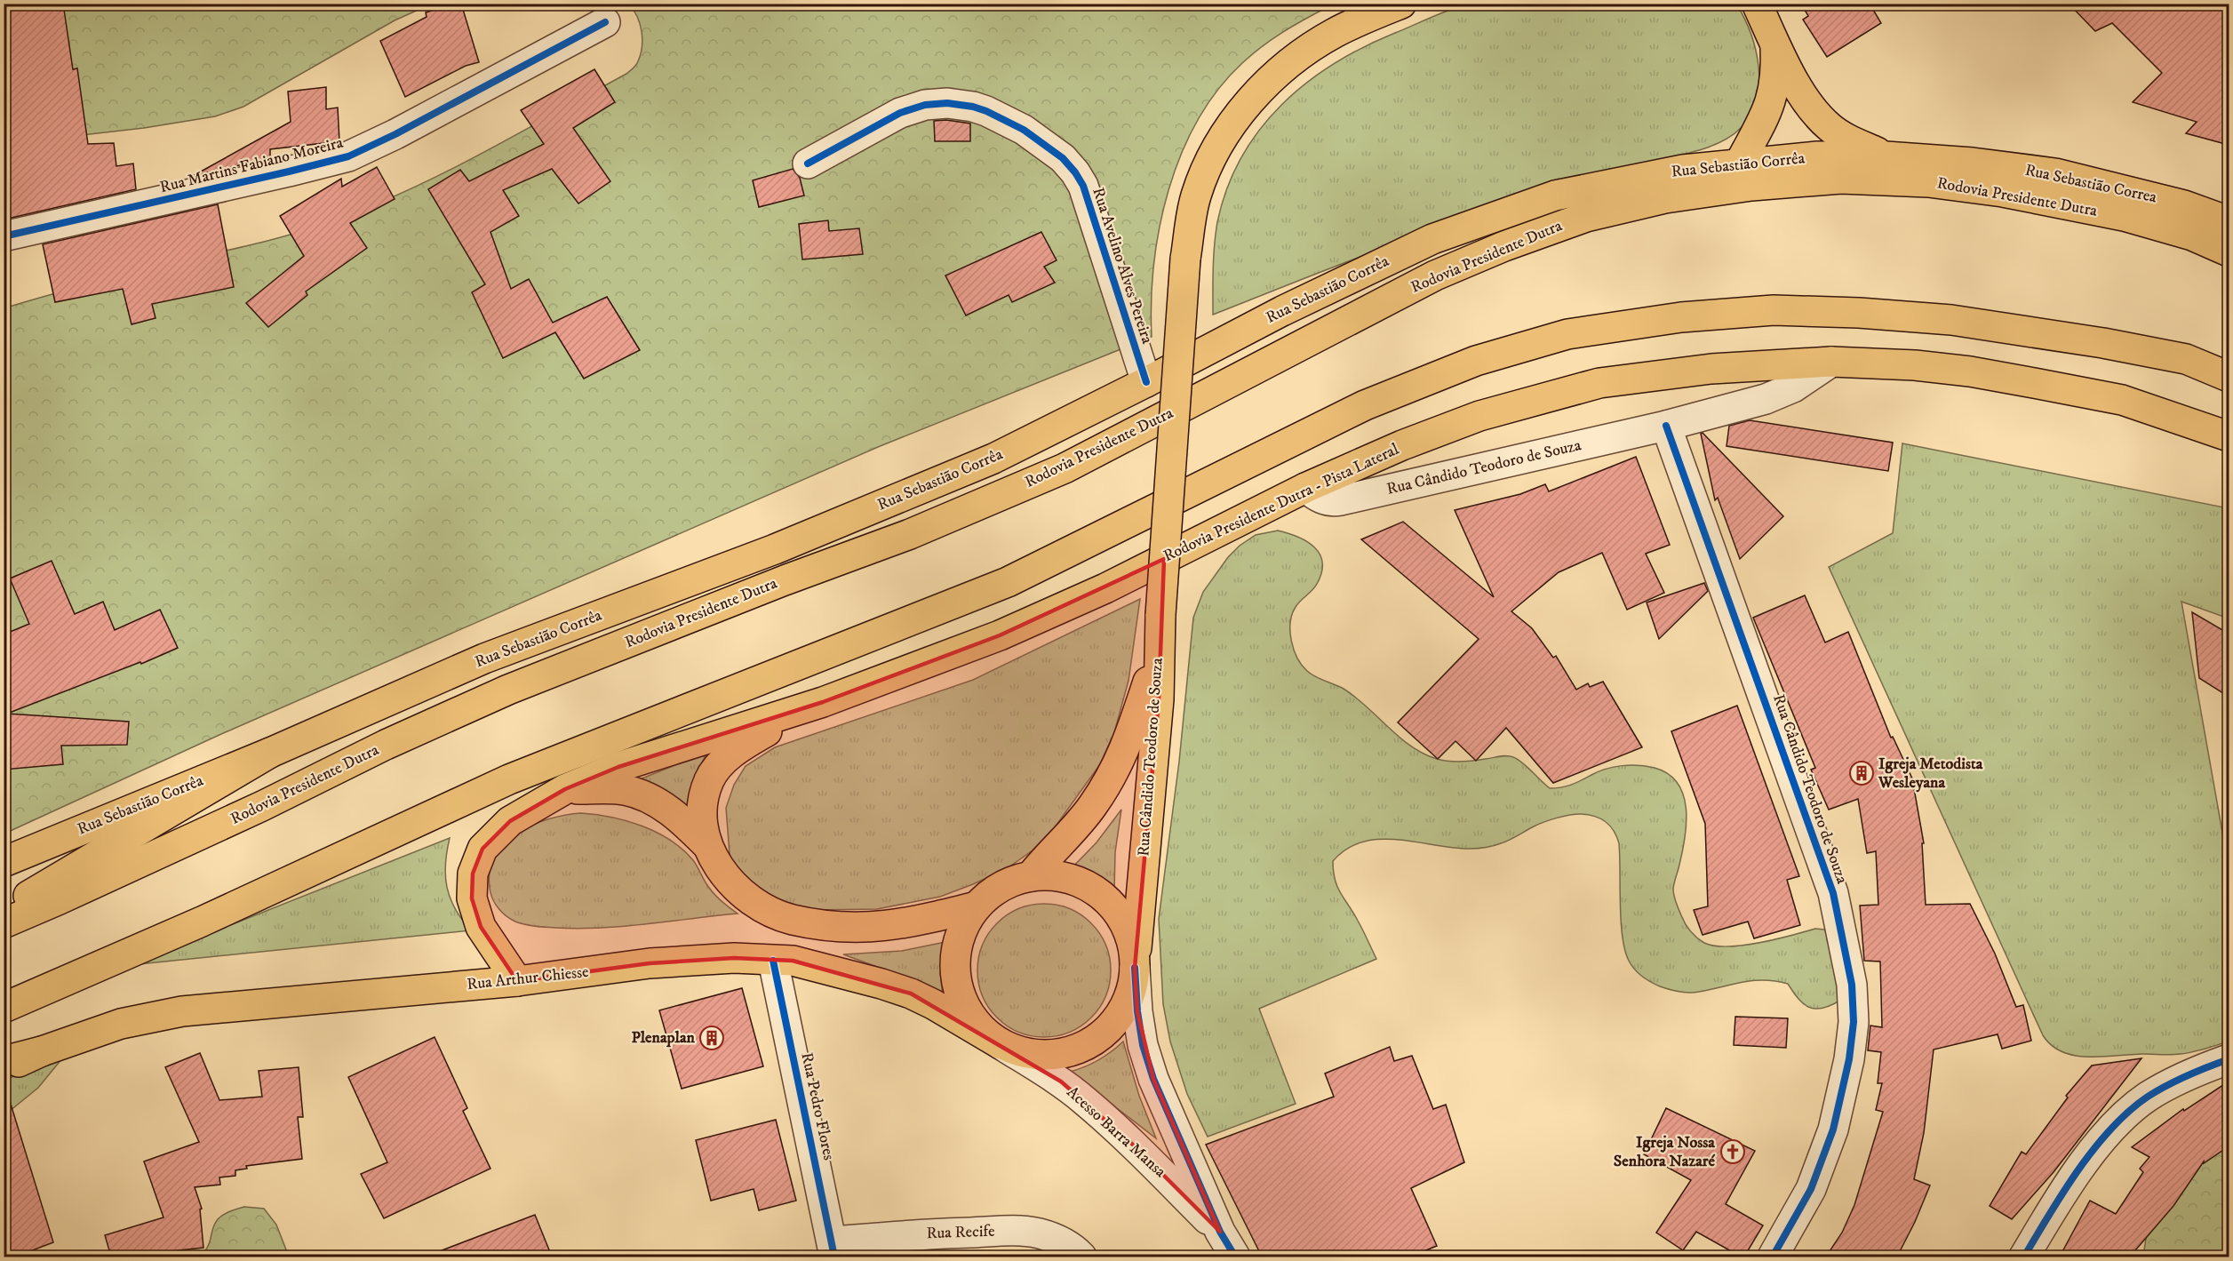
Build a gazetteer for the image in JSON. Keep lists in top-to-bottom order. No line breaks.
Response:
{"streets":{"main road":["Rua Sebastião Corrêa","Rua Sebastião Correa","Rodovia Presidente Dutra","Rua Cândido Teodoro de Souza","Rodovia Presidente Dutra - Pista Lateral","Rua Arthur Chiesse"],"street":["Rua Martins Fabiano Moreira","Rua Avelino Alves Pereira","Rua Pedro Flores","Acesso Barra Mansa","Rua Recife"]},"crossings":[["Rua Sebastião Corrêa","Rua Sebastião Correa"],["Rua Sebastião Corrêa","Rua Avelino Alves Pereira"],["Rua Cândido Teodoro de Souza","Rodovia Presidente Dutra - Pista Lateral"],["Rua Cândido Teodoro de Souza","Rua Arthur Chiesse"],["Rua Cândido Teodoro de Souza","Acesso Barra Mansa"],["Rua Arthur Chiesse","Rua Pedro Flores"],["Rua Arthur Chiesse","Acesso Barra Mansa"],["Rua Pedro Flores","Rua Recife"]],"places":{"building":["Igreja Metodista Wesleyana","Plenaplan"],"church":["Igreja Nossa Senhora Nazaré"]}}
